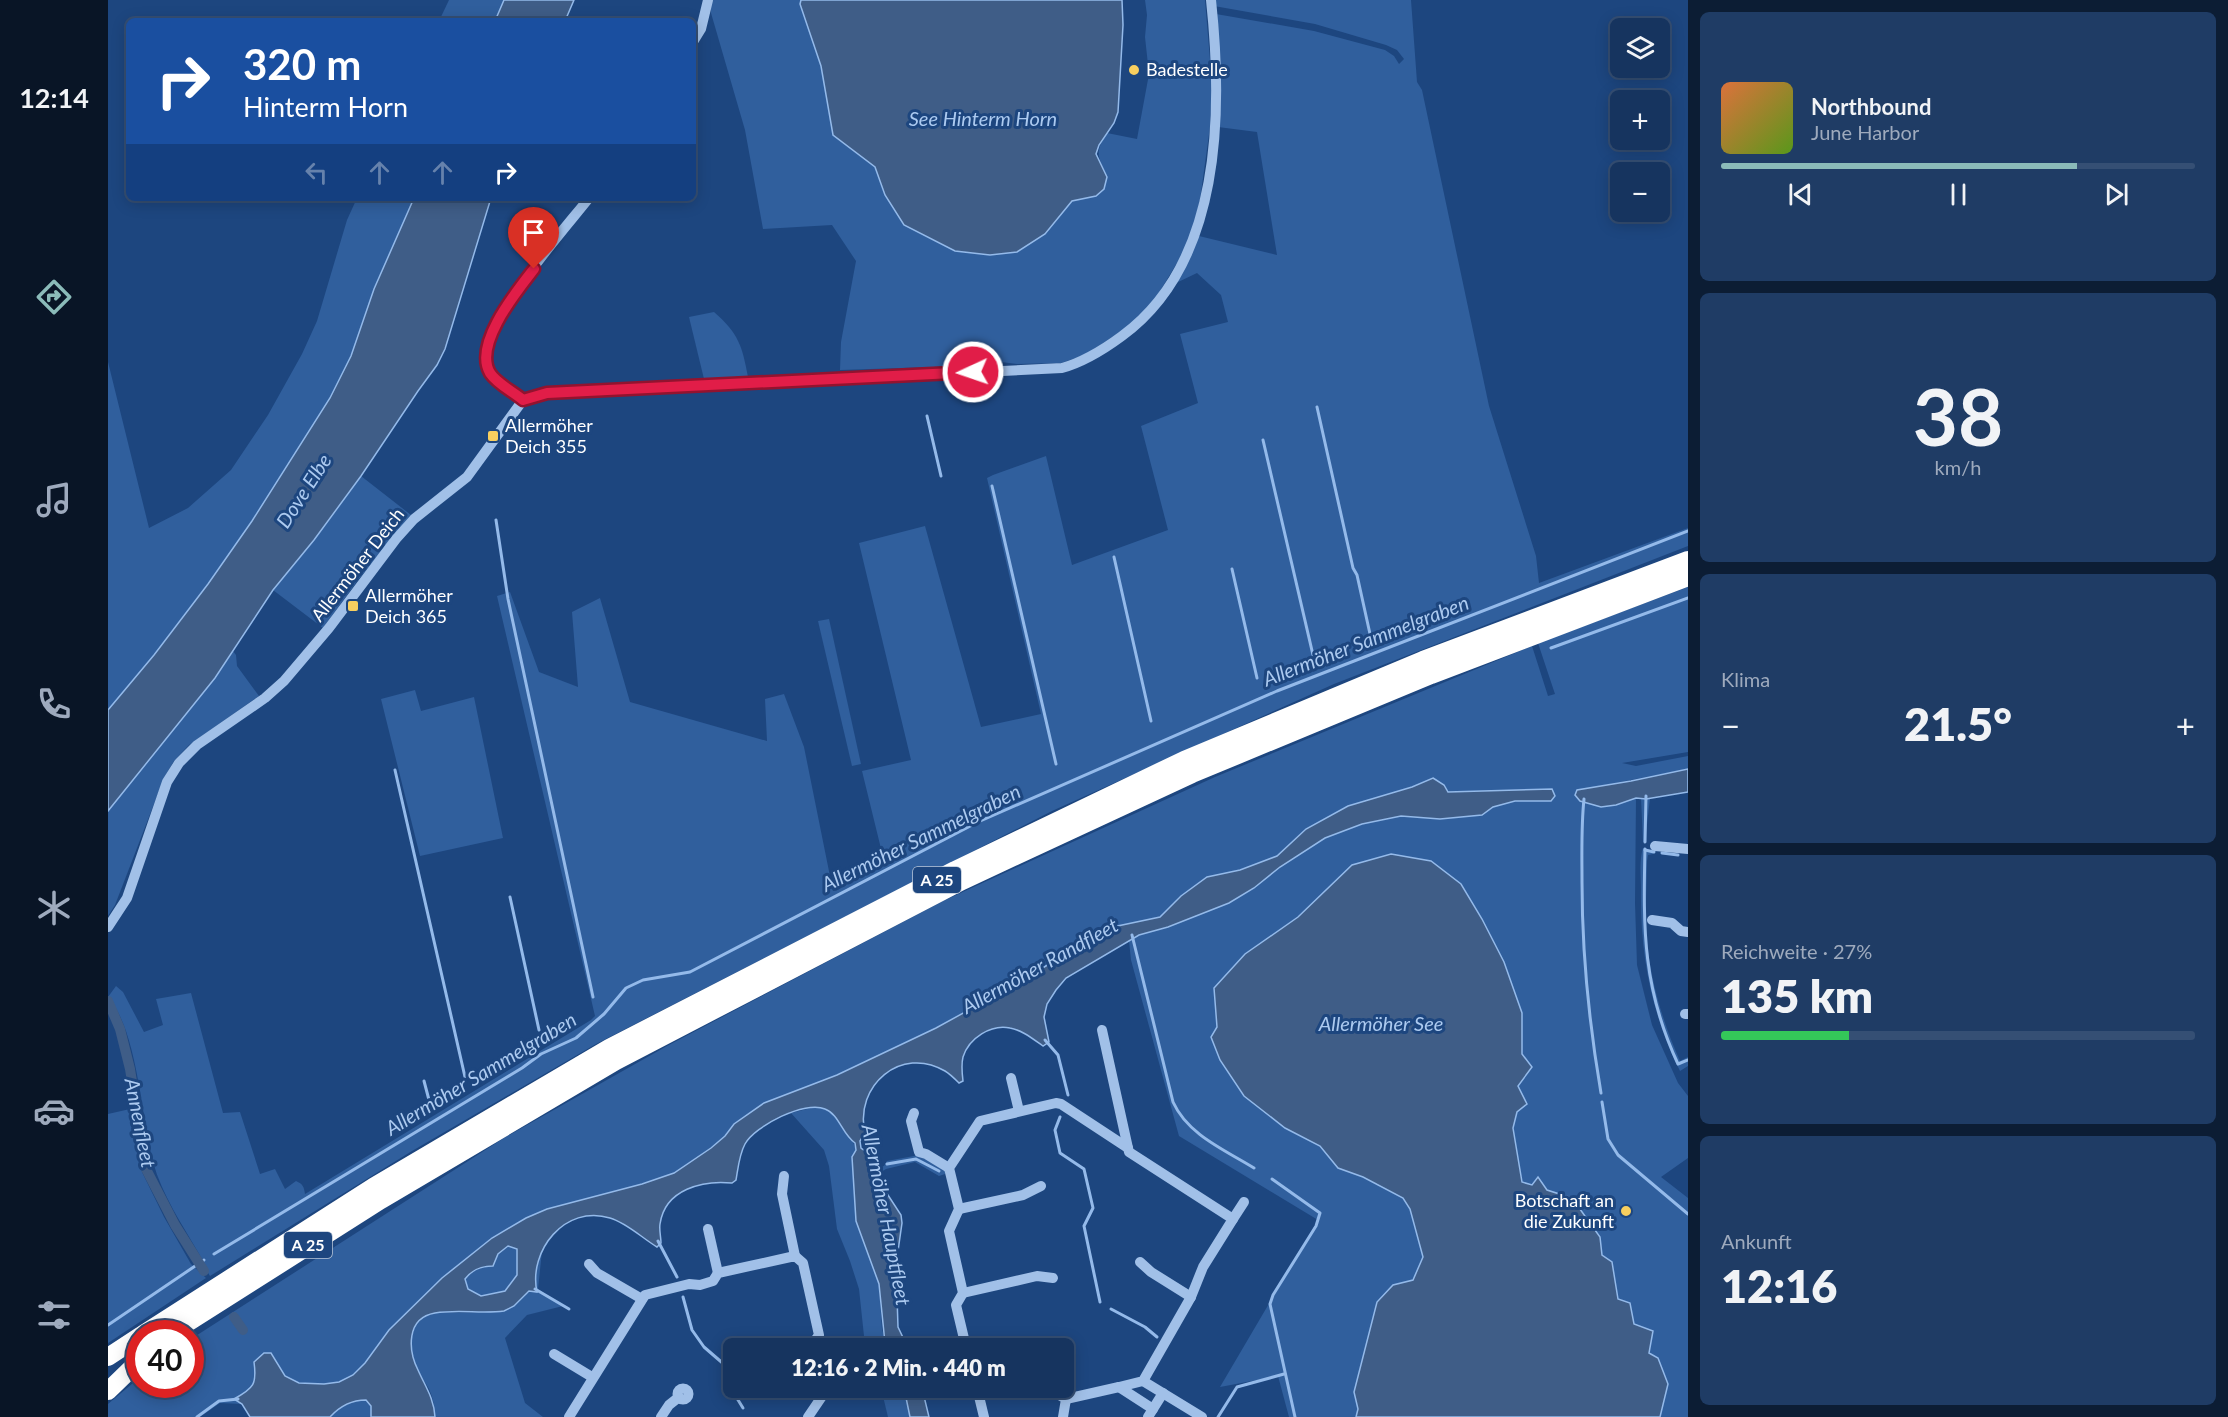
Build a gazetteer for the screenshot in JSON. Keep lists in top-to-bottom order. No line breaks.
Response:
{"streets":{"highway":["A 25"],"street":["Allermöher Deich"]},"water":["See Hinterm Horn","Dove Elbe","Allermöher Sammelgraben","Allermöher Randfleet","Allermöher See","Annenfleet","Allermöher Hauptfleet"],"places":{"other":["Badestelle","Botschaft an die Zukunft"],"transit":["Allermöher Deich 355","Allermöher Deich 365"]},"page":{"tabs":"12:14","map_buttons":["+","−"],"turn":["320 m","Hinterm Horn"],"song":["Northbound","June Harbor"],"tile":[["38","km/h"],"Klima",["Reichweite · 27%","135 km"],["Ankunft","12:16"]],"heat":["−","21.5°","+"],"limit":"40","trip":"12:16 · 2 Min. · 440 m"}}
